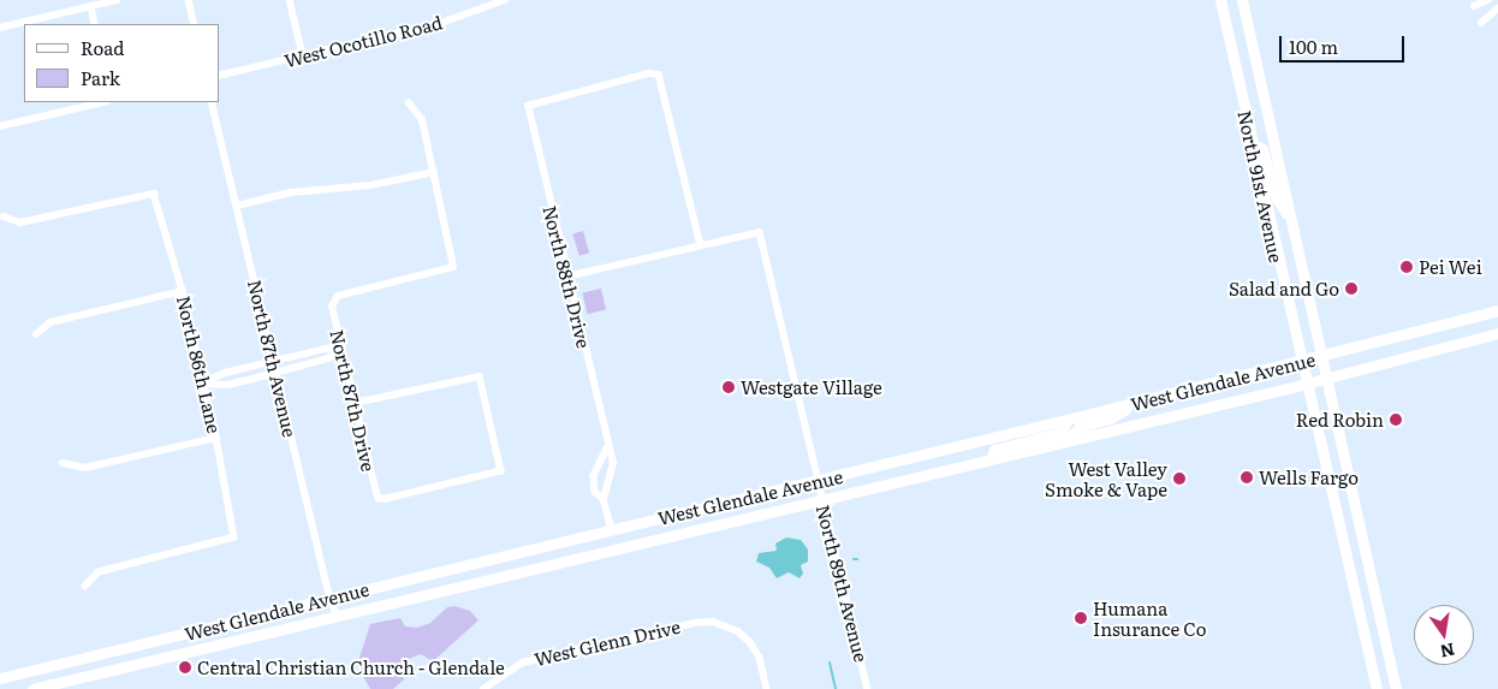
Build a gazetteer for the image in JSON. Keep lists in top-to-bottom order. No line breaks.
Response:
{"streets":{"main road":["North 91st Avenue","West Glendale Avenue"],"street":["West Ocotillo Road","North 88th Drive","North 87th Avenue","North 86th Lane","North 87th Drive","North 89th Avenue","West Glenn Drive"]},"crossings":[["North 91st Avenue","West Glendale Avenue"],["North 88th Drive","North 89th Avenue"],["North 87th Avenue","West Glendale Avenue"],["West Glendale Avenue","North 89th Avenue"]],"places":["Pei Wei","Salad and Go","Westgate Village","Red Robin","Wells Fargo","West Valley Smoke & Vape","Humana Insurance Co","Central Christian Church - Glendale"],"legend":["Road","Park"],"scale_bar":"100 m","north":"bottom"}
